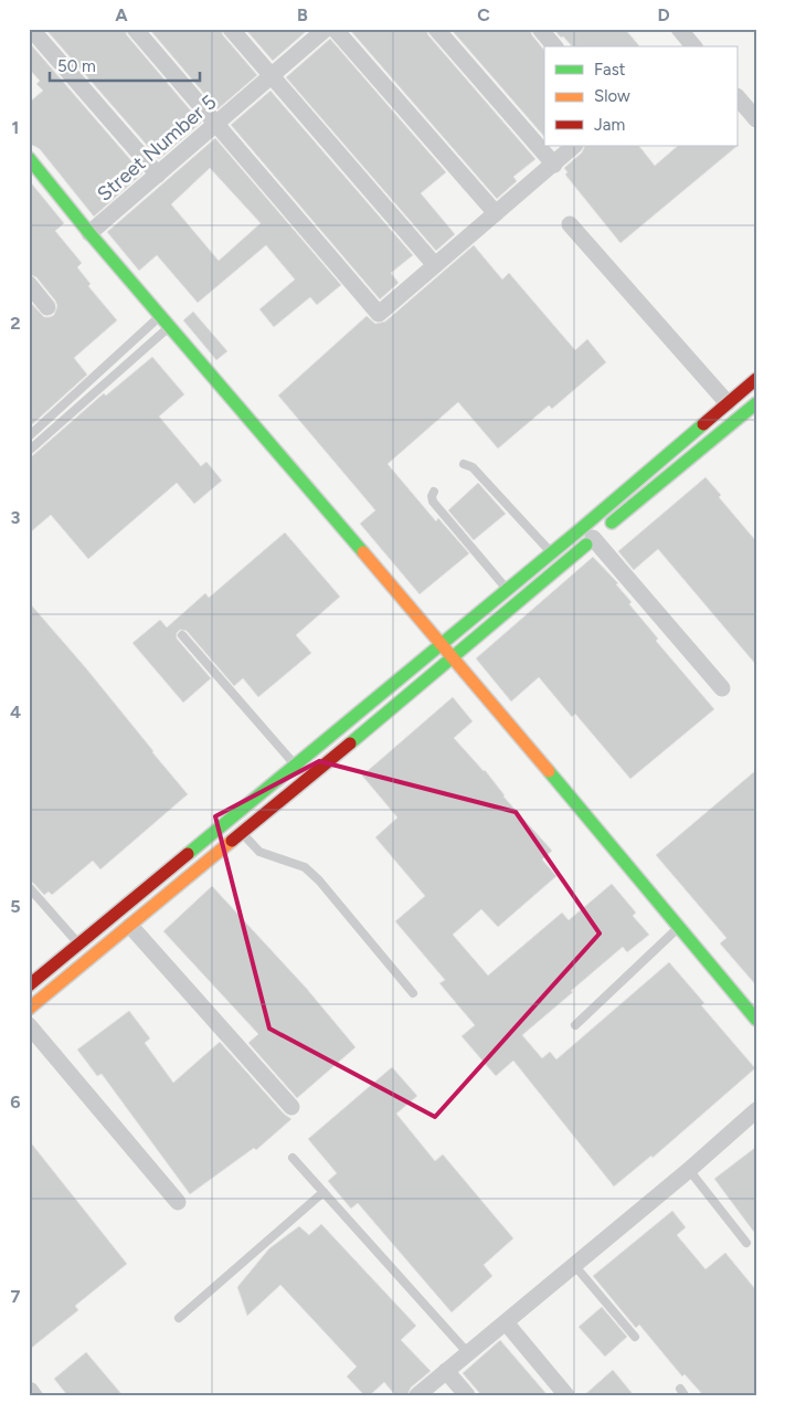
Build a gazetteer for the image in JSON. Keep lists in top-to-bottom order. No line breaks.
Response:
{"streets":{"street":["Street Number 5"]},"legend":["Fast","Slow","Jam"],"scale_bar":"50 m","grid":{"columns":["A","B","C","D"],"rows":["1","2","3","4","5","6","7"]}}
